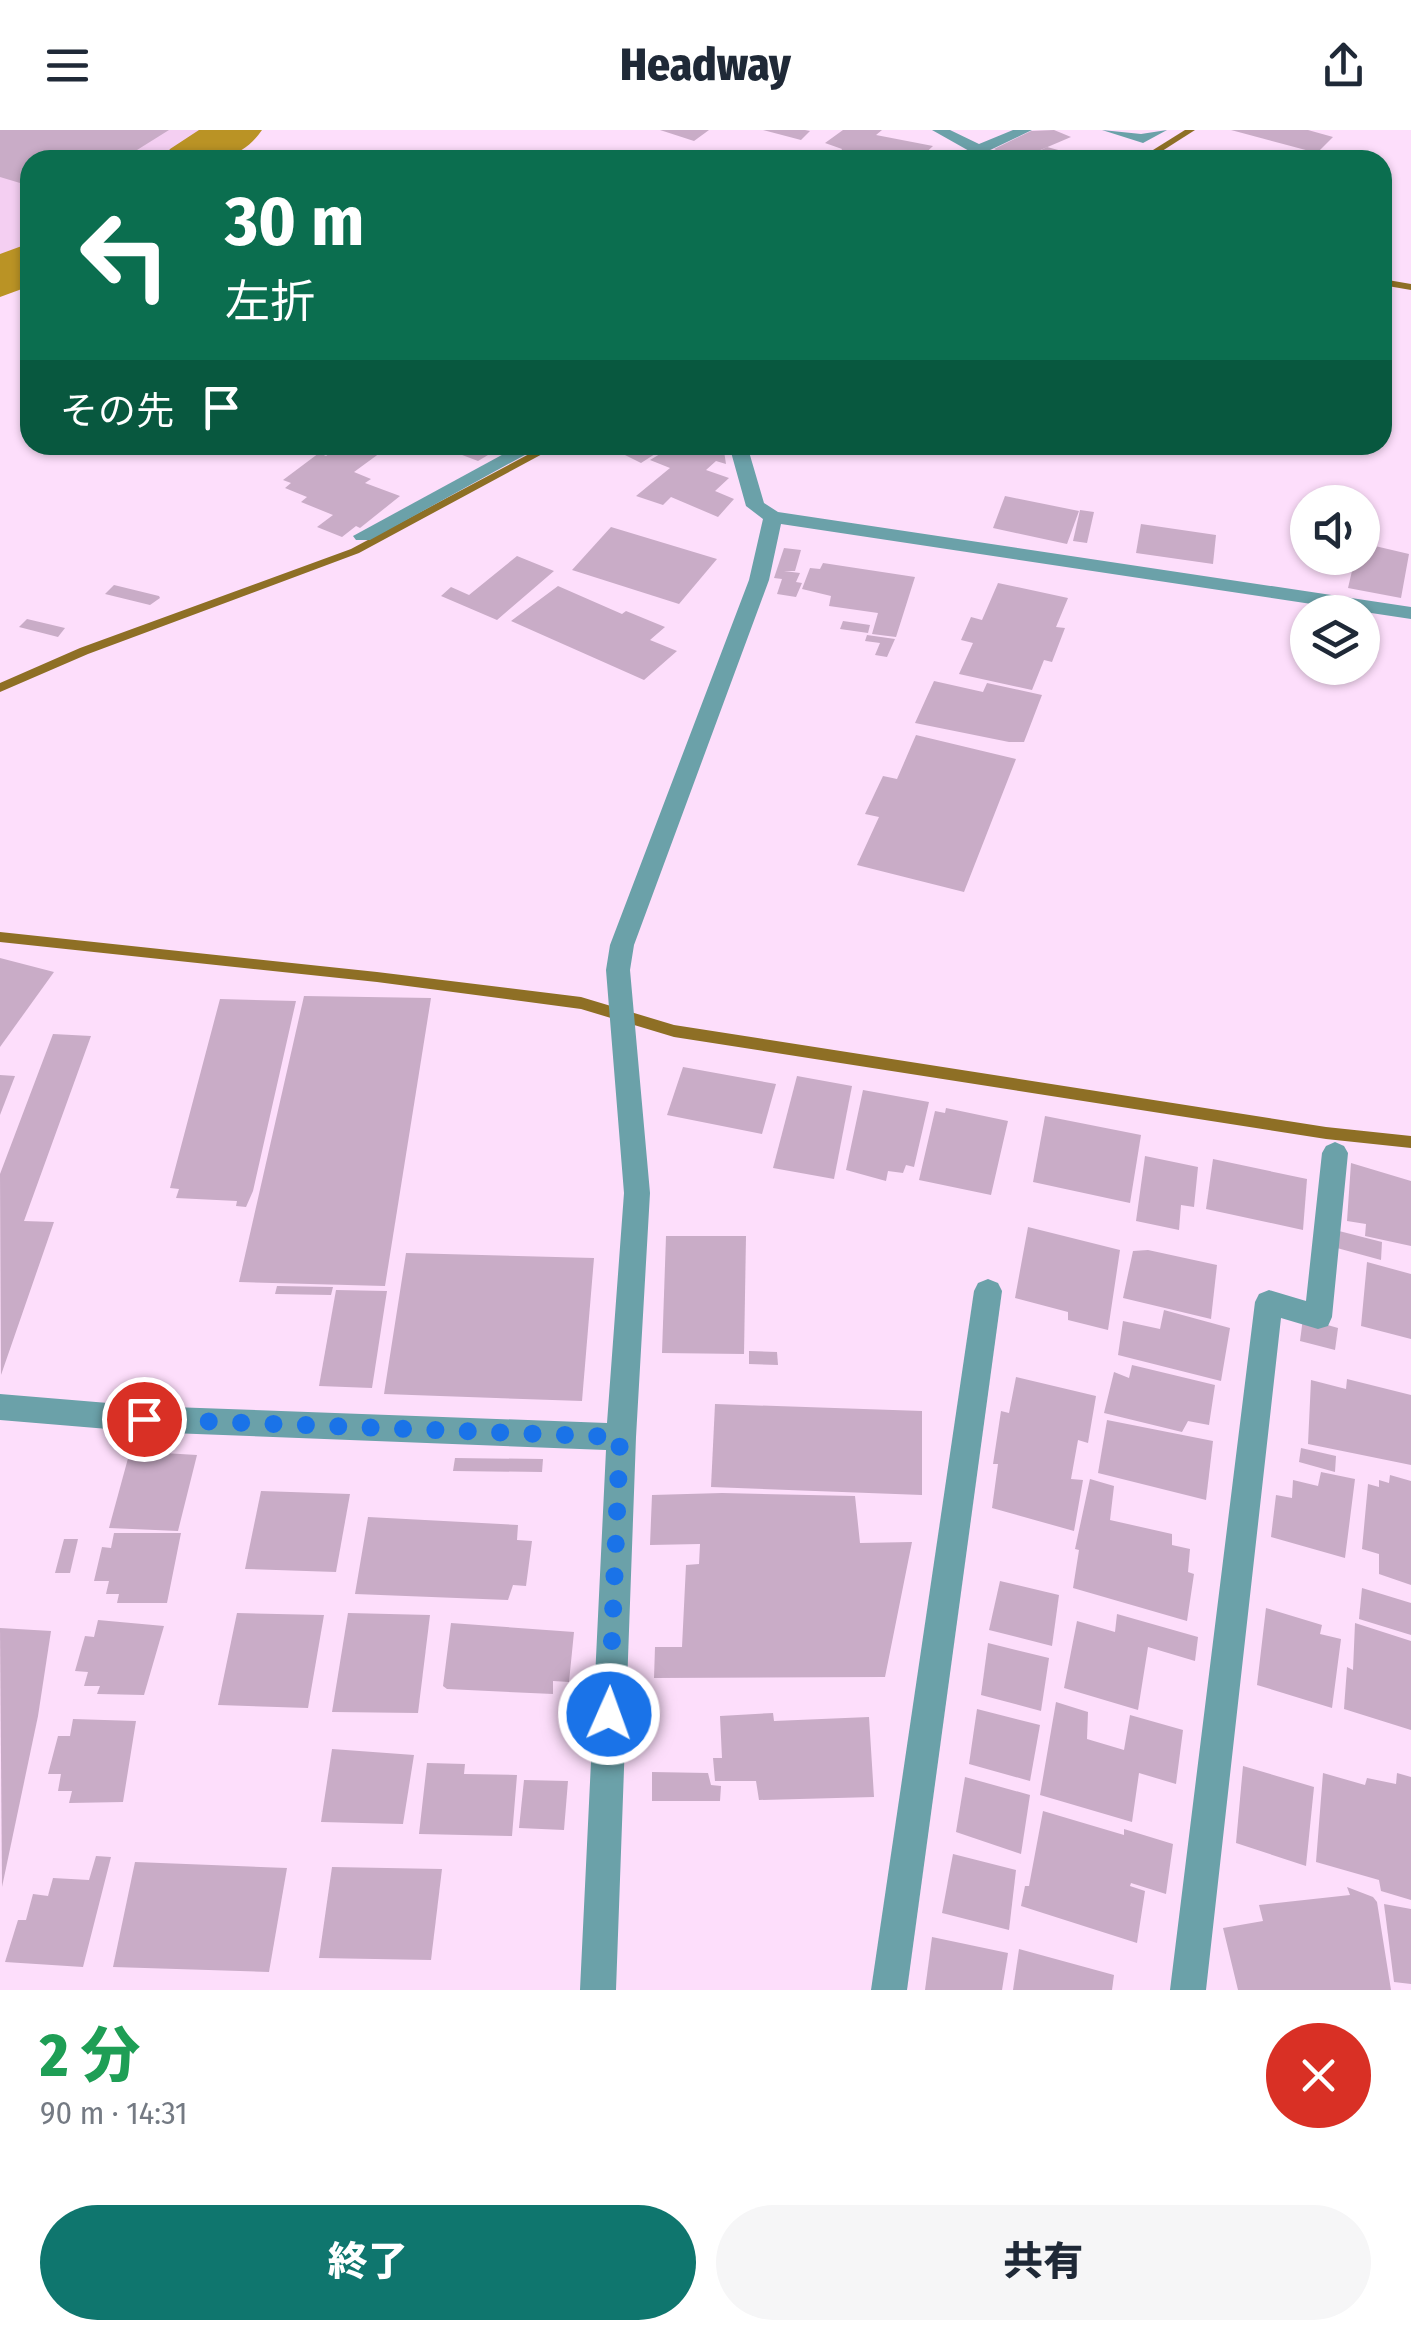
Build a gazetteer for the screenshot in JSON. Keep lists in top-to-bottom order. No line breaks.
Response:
{"page":{"header":"Headway","turn":["30 m","左折"],"then":"その先","heading":["2 分","90 m · 14:31"],"buttons":["終了","共有"]}}
